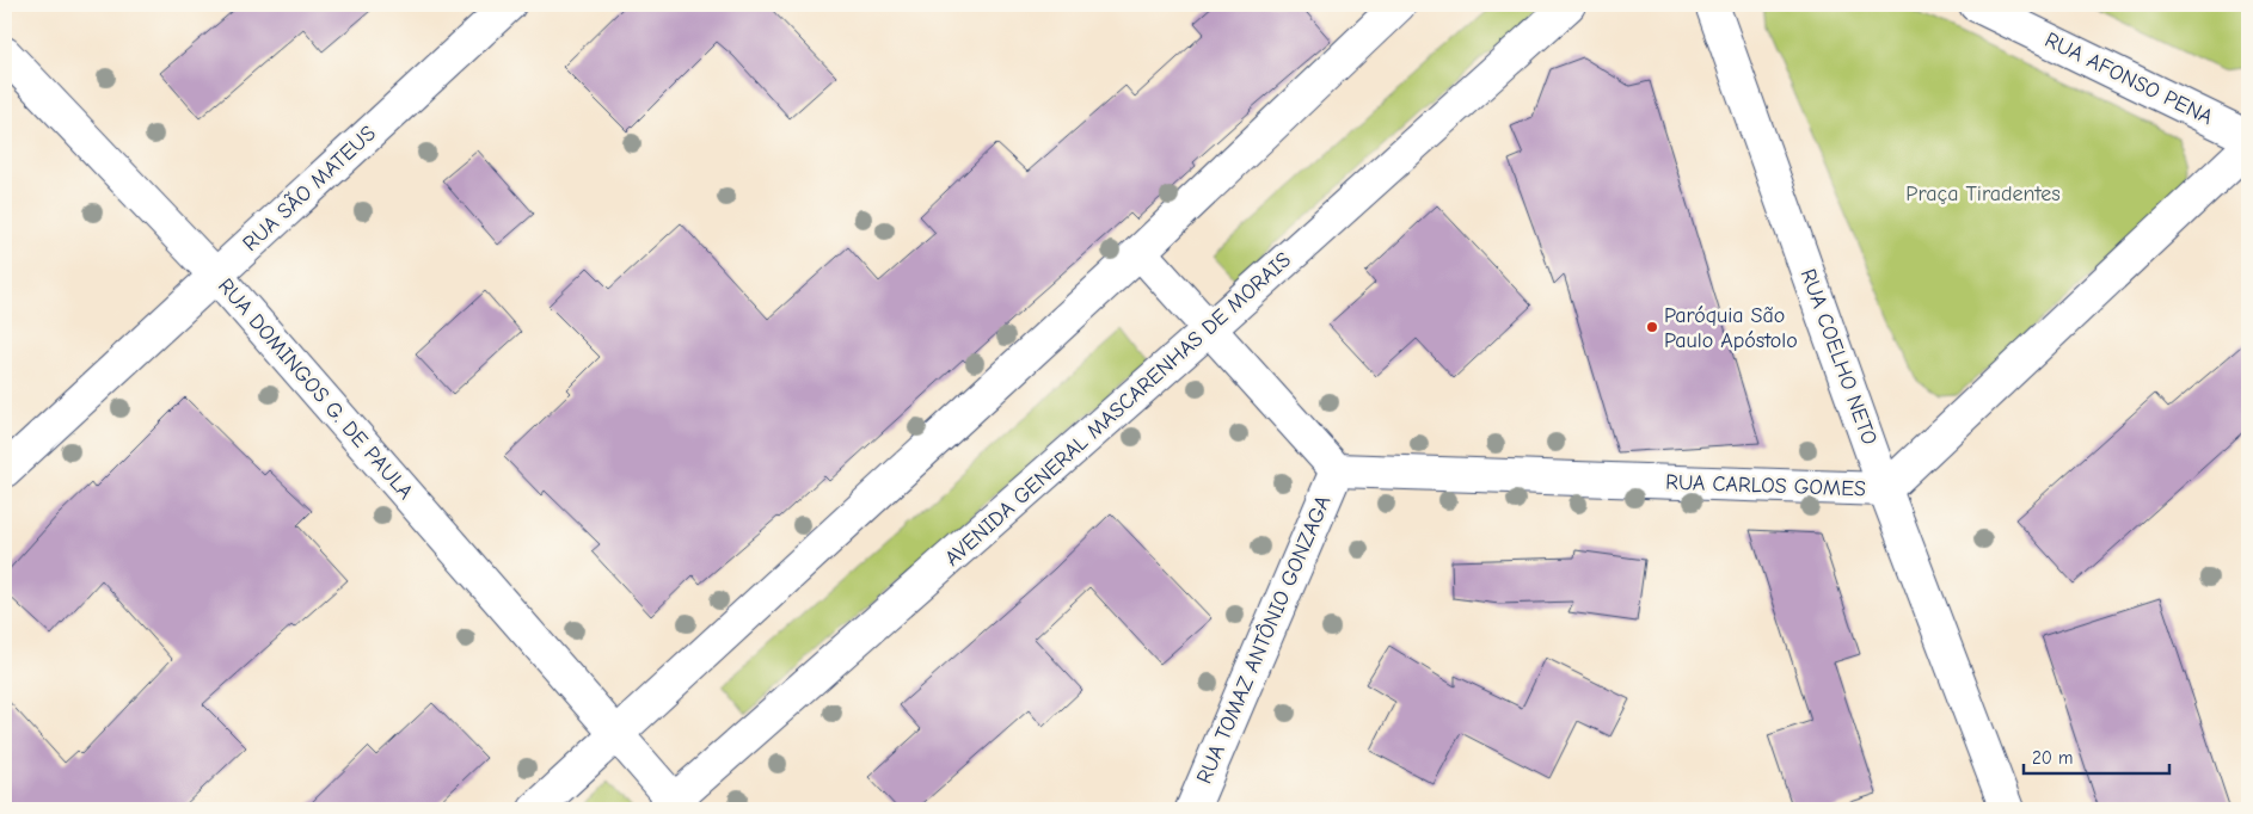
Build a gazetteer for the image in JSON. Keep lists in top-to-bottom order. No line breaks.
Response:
{"streets":{"street":["RUA AFONSO PENA","RUA SÃO MATEUS","RUA COELHO NETO","RUA DOMINGOS G. DE PAULA","AVENIDA GENERAL MASCARENHAS DE MORAIS","RUA CARLOS GOMES","RUA TOMAZ ANTÔNIO GONZAGA"]},"crossings":[["RUA SÃO MATEUS","RUA DOMINGOS G. DE PAULA"],["RUA COELHO NETO","RUA CARLOS GOMES"],["RUA DOMINGOS G. DE PAULA","AVENIDA GENERAL MASCARENHAS DE MORAIS"],["RUA CARLOS GOMES","RUA TOMAZ ANTÔNIO GONZAGA"]],"parks":["Praça Tiradentes"],"places":["Paróquia São Paulo Apóstolo"],"scale_bar":"20 m"}
